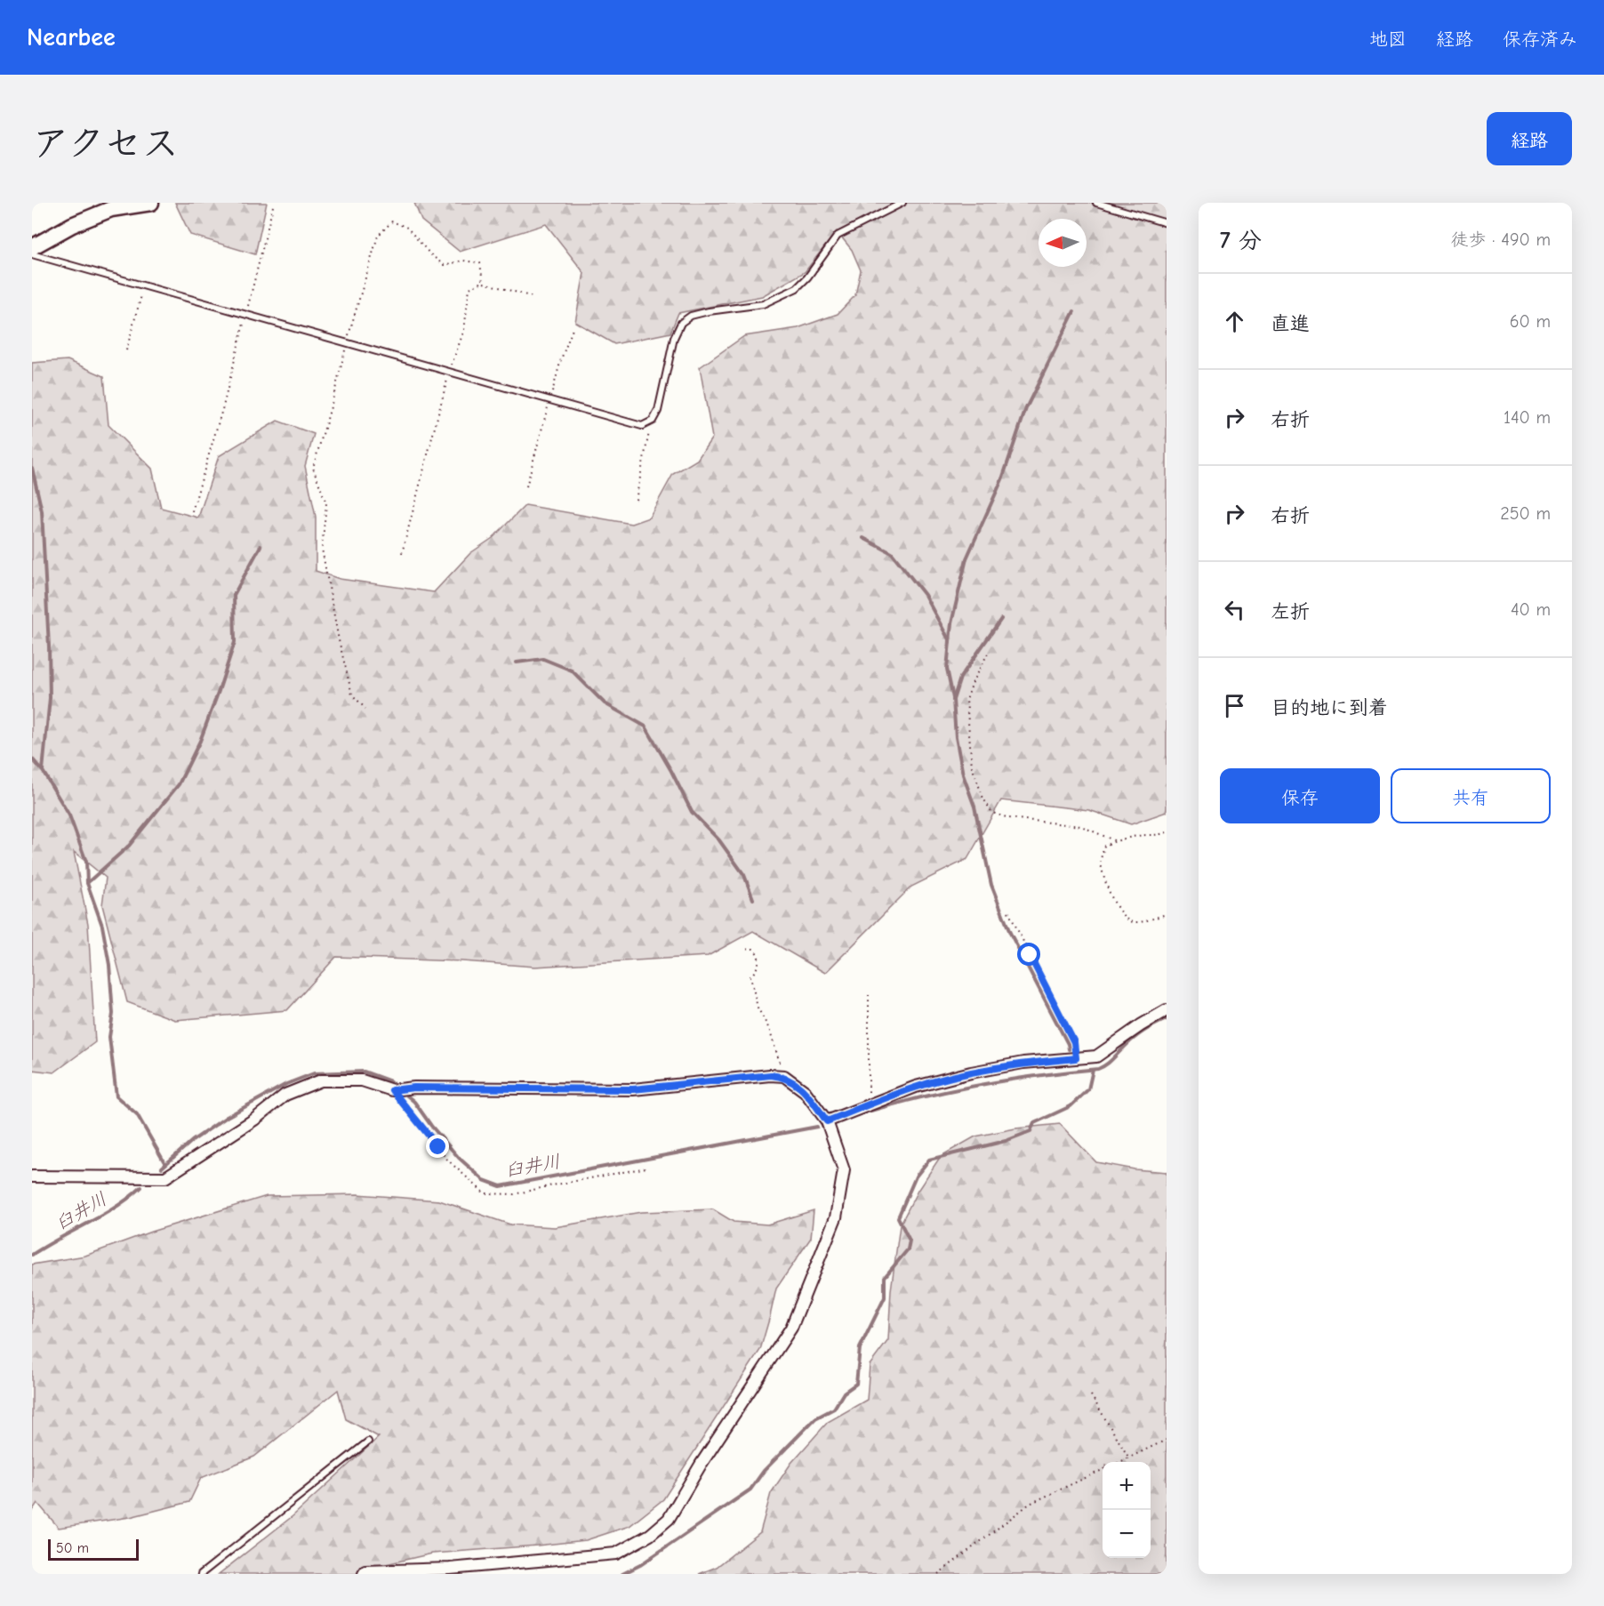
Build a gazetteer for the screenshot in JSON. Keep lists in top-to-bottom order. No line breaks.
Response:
{"water":["臼井川"],"scale_bar":"50 m","north":"left","page":{"header":"Nearbee","nav":["地図","経路","保存済み"],"title":"アクセス","buttons":["経路",["保存","共有"]],"heading":["7 分","徒歩 · 490 m"],"list":[["直進","60 m"],["右折","140 m"],["右折","250 m"],["左折","40 m"],"目的地に到着"],"map_buttons":["+","−"],"scale":"50 m"}}
